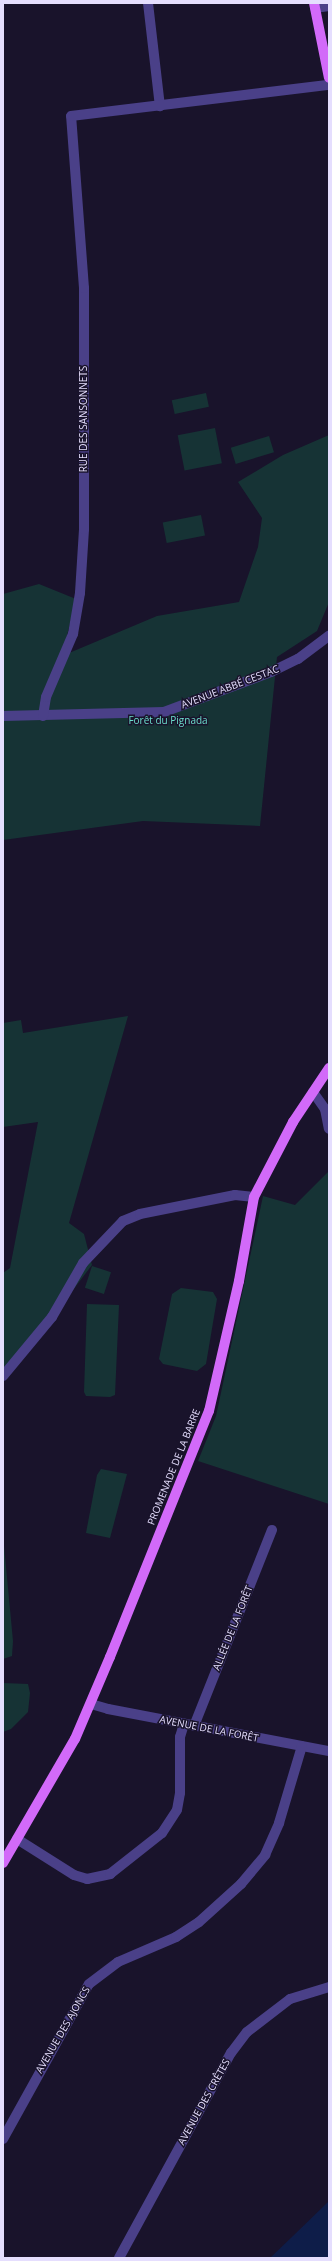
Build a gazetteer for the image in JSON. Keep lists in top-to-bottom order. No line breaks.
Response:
{"streets":{"main road":["PROMENADE DE LA BARRE"],"street":["RUE DES SANSONNETS","AVENUE ABBÉ CESTAC","ALLÉE DE LA FORÊT","AVENUE DE LA FORÊT","AVENUE DES AJONCS","AVENUE DES CRÊTES"]},"crossings":[["RUE DES SANSONNETS","AVENUE ABBÉ CESTAC"],["PROMENADE DE LA BARRE","ALLÉE DE LA FORÊT"],["PROMENADE DE LA BARRE","AVENUE DE LA FORÊT"],["ALLÉE DE LA FORÊT","AVENUE DE LA FORÊT"],["AVENUE DE LA FORÊT","AVENUE DES AJONCS"]],"parks":["Forêt du Pignada"]}
